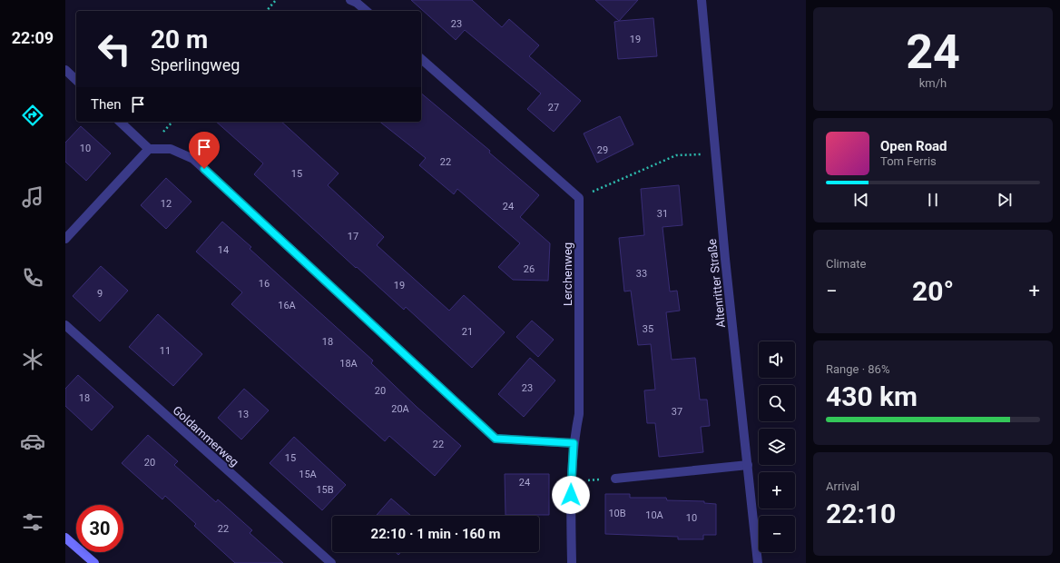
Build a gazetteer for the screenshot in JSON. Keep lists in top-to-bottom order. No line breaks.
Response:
{"streets":{"street":["Lerchenweg","Altenritter Straße","Goldammerweg"]},"house_numbers":["23","19","27","10","29","22","15","12","24","31","17","14","26","33","16","19","9","16A","35","21","18","11","18A","23","20","18","20A","37","13","22","15","20","15A","24","15B","10B","10A","10","22"],"page":{"tabs":"22:09","tile":[["24","km/h"],"Climate",["Range · 86%","430 km"],["Arrival","22:10"]],"turn":["20 m","Sperlingweg"],"then":"Then","song":["Open Road","Tom Ferris"],"heat":["−","20°","+"],"map_buttons":["+","−"],"limit":"30","trip":"22:10 · 1 min · 160 m"}}
